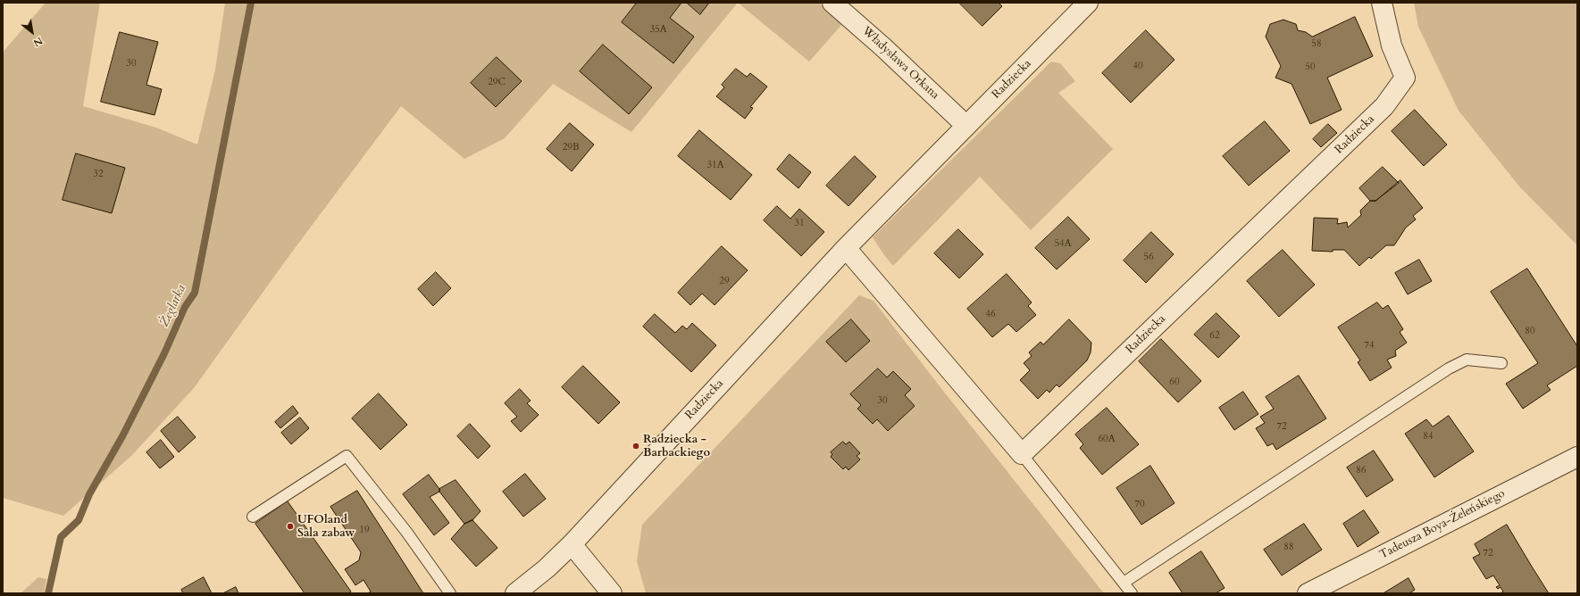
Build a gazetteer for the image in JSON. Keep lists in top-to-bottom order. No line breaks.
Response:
{"streets":{"street":["Władysława Orkana","Radziecka","Tadeusza Boya-Żeleńskiego"]},"crossings":[["Władysława Orkana","Radziecka"]],"water":["Żeglarka"],"places":["Radziecka - Barbackiego","UFOland Sala zabaw"],"house_numbers":["35A","58","30","40","50","29C","29B","31A","32","31","54A","56","29","46","80","62","74","60","30","72","84","60A","86","70","19","88","72"],"north":"bottom right"}
